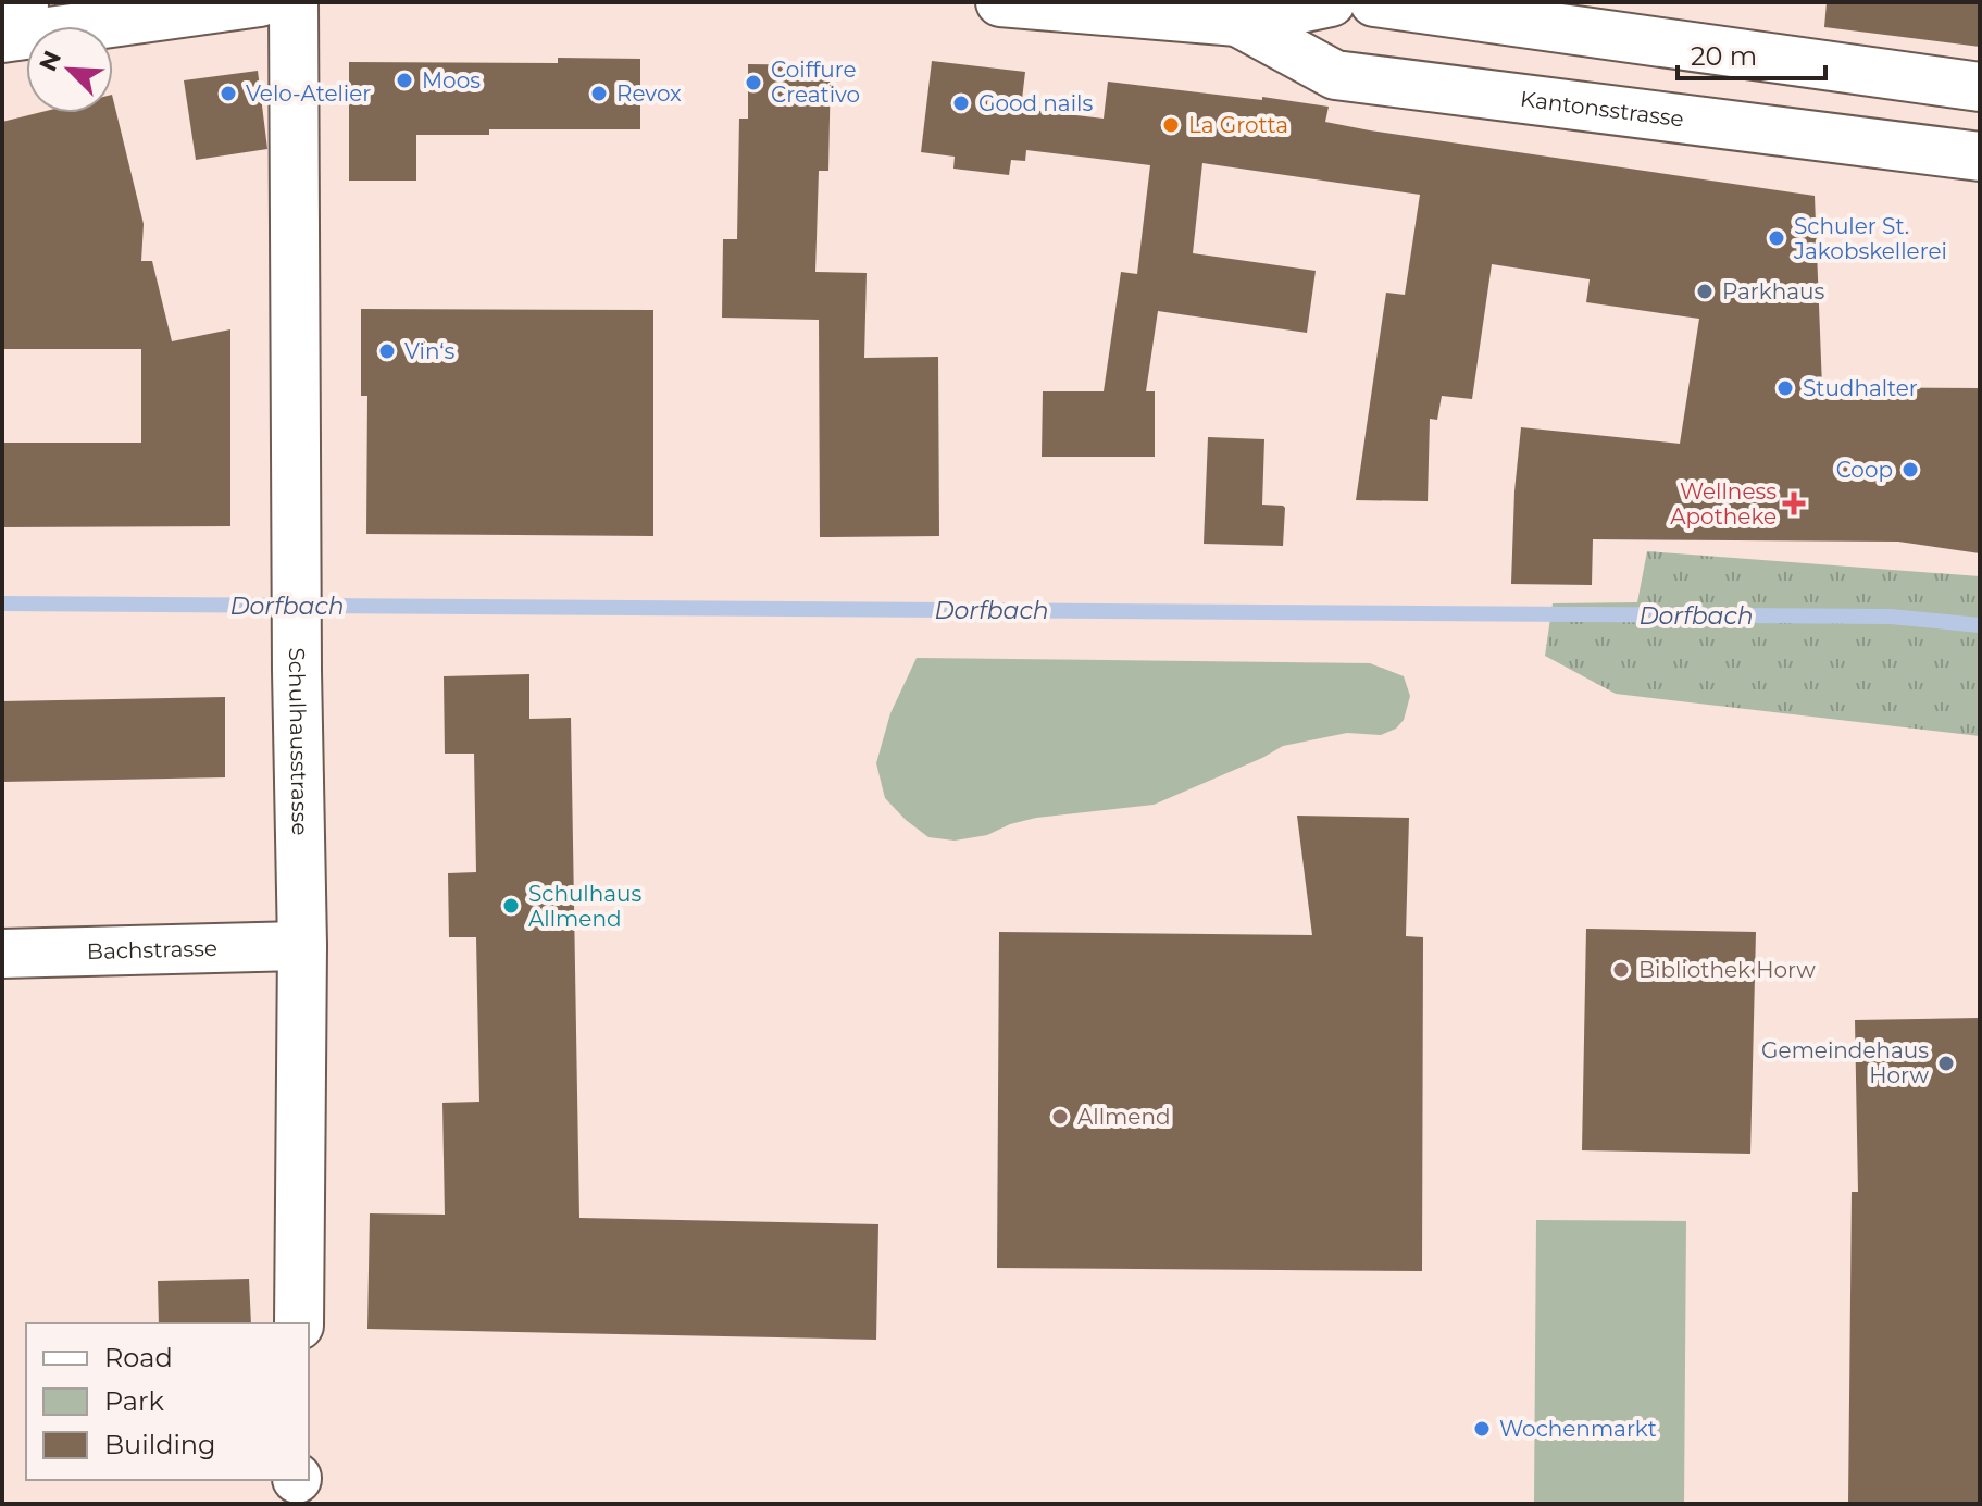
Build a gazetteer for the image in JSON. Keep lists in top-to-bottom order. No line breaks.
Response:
{"streets":{"main road":["Kantonsstrasse","Schulhausstrasse","Bachstrasse"]},"crossings":[["Schulhausstrasse","Bachstrasse"]],"water":["Dorfbach"],"places":{"other":["Moos","Coiffure Creativo","Velo-Atelier","Revox","Good nails","La Grotta","Schuler St. Jakobskellerei","Parkhaus","Vin‘s","Studhalter","Coop","Schulhaus Allmend","Bibliothek Horw","Gemeindehaus Horw","Allmend","Wochenmarkt"],"health":["Wellness Apotheke"]},"legend":["Road","Park","Building"],"scale_bar":"20 m","north":"top left"}
